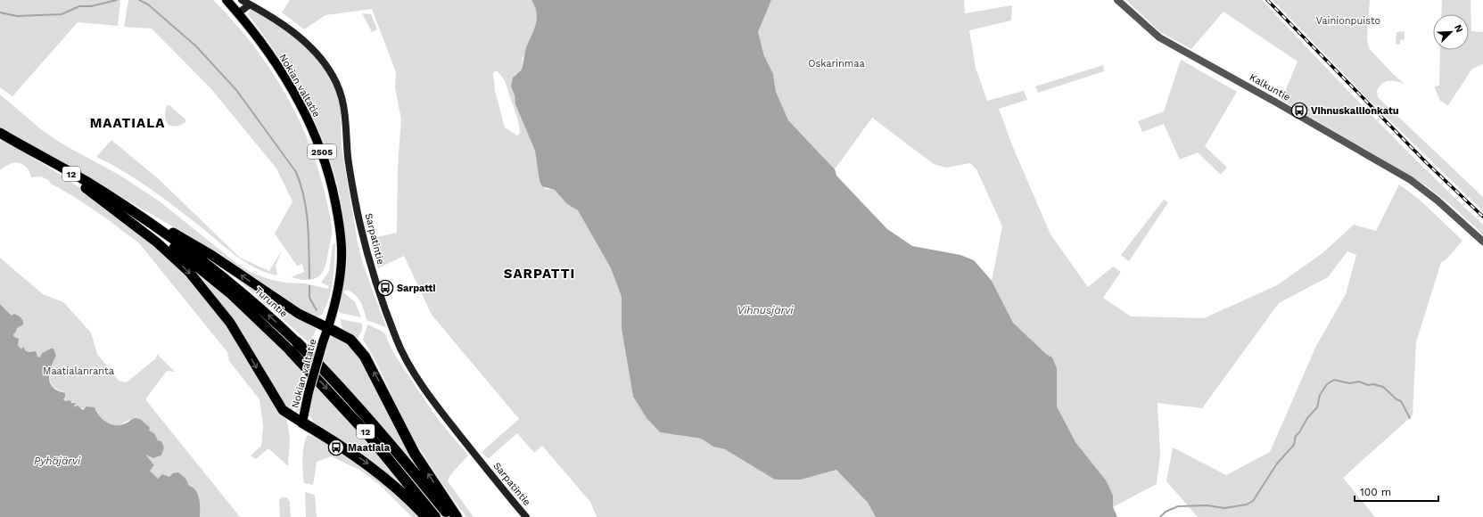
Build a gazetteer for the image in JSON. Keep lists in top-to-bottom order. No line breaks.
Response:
{"streets":{"highway":["12","Turuntie"],"main road":["Nokian valtatie","2505","Sarpatintie"],"street":["Kalkuntie"]},"districts":["MAATIALA","SARPATTI"],"water":["Vihnusjärvi","Pyhäjärvi"],"parks":["Vainionpuisto","Oskarinmaa","Maatialanranta"],"places":{"bus stop":["Vihnuskallionkatu","Sarpatti","Maatiala"]},"scale_bar":"100 m","north":"top right"}
